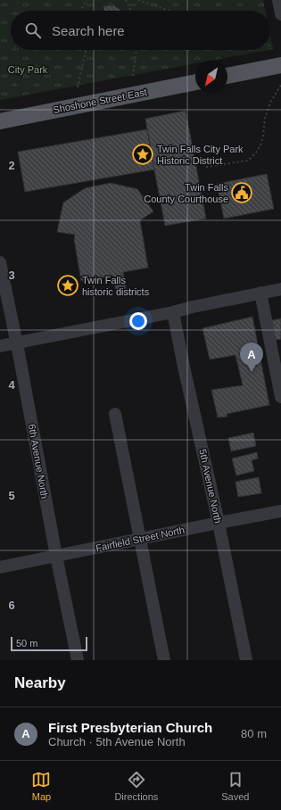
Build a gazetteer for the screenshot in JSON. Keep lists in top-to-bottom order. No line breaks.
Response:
{"streets":{"main road":["Shoshone Street East"],"street":["6th Avenue North","5th Avenue North","Fairfield Street North"]},"crossings":[["6th Avenue North","Fairfield Street North"],["5th Avenue North","Fairfield Street North"]],"parks":["City Park"],"places":{"place":["Twin Falls City Park Historic District","Twin Falls historic districts"],"public building":["Twin Falls County Courthouse"]},"scale_bar":"50 m","north":"bottom left","page":{"search":"Search here","pins":"A","scale":"50 m","heading":"Nearby","list":[{"mark":"A","name":"First Presbyterian Church","note":"Church · 5th Avenue North","value":"80 m"}],"nav":["Map","Directions","Saved"]},"grid":{"rows":["2","3","4","5","6"]}}
